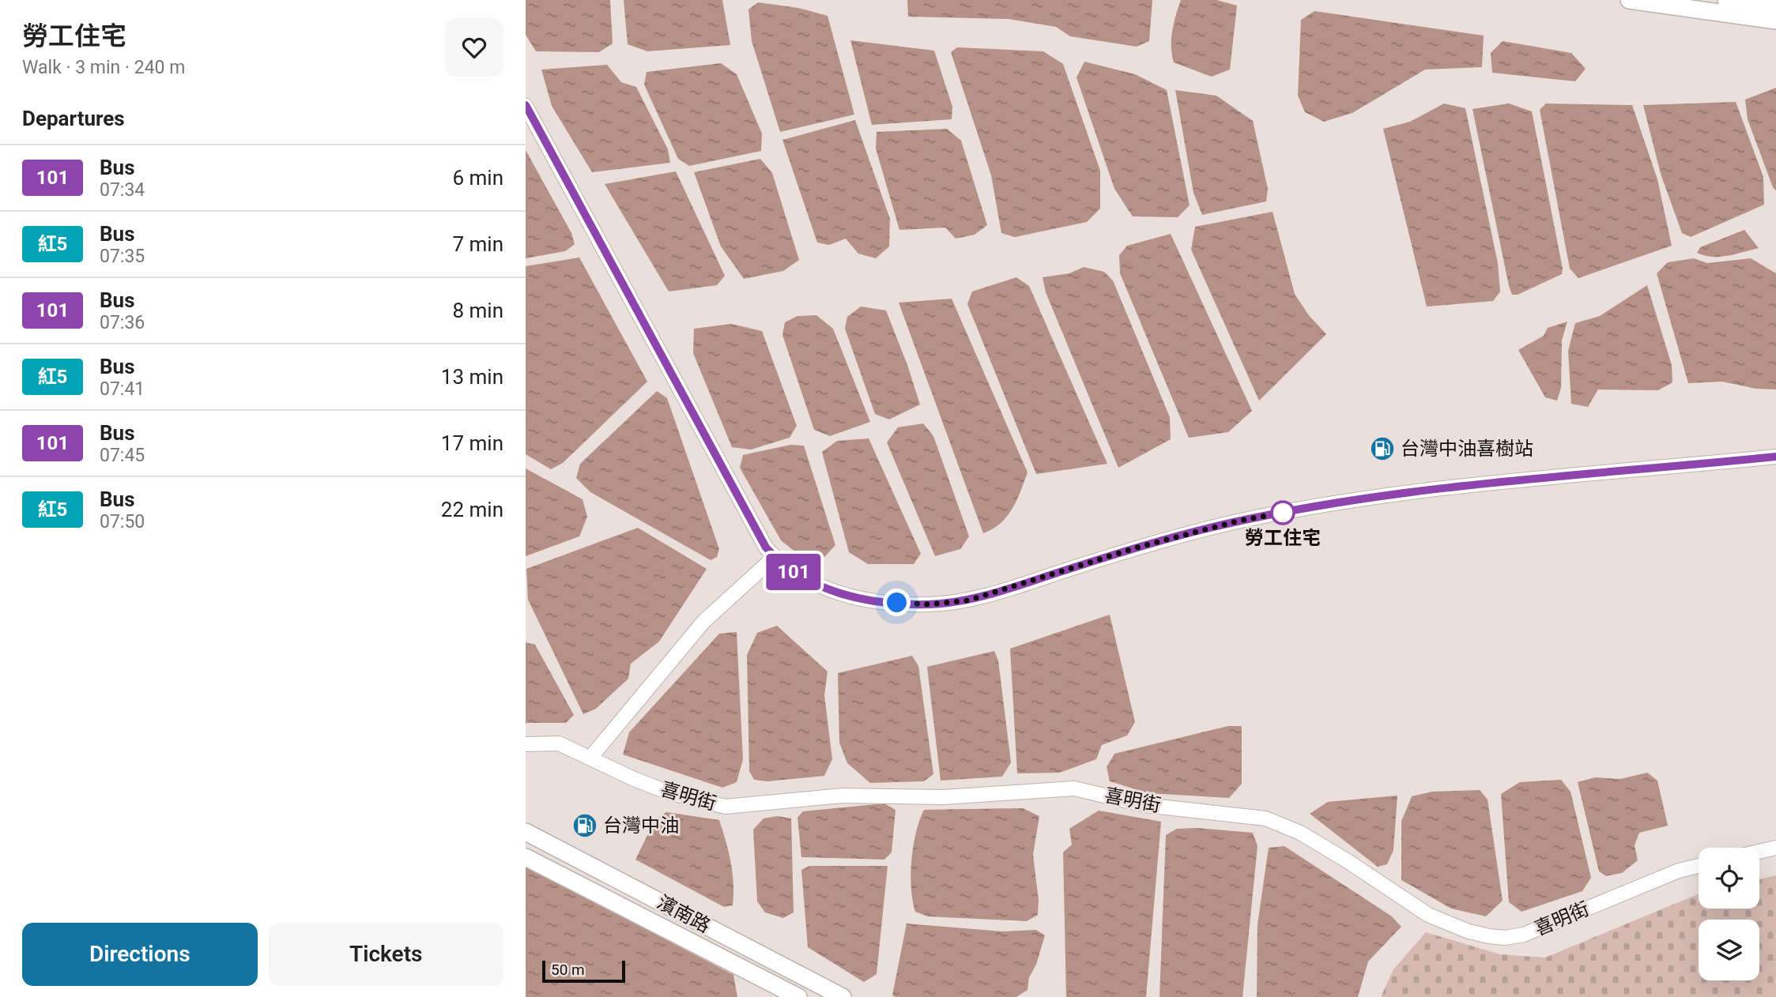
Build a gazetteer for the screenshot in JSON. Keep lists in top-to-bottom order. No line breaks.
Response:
{"streets":{"main road":["濱南路"],"street":["喜明街"]},"places":{"fuel station":["台灣中油喜樹站","台灣中油"],"other":["勞工住宅"]},"lines":["bus line 101"],"scale_bar":"50 m","page":{"heading":[["勞工住宅","Walk · 3 min · 240 m"],"Departures"],"on_map":"101","list":[{"mark":"101","name":"Bus","note":"07:34","value":"6 min"},{"mark":"紅5","name":"Bus","note":"07:35","value":"7 min"},{"mark":"101","name":"Bus","note":"07:36","value":"8 min"},{"mark":"紅5","name":"Bus","note":"07:41","value":"13 min"},{"mark":"101","name":"Bus","note":"07:45","value":"17 min"},{"mark":"紅5","name":"Bus","note":"07:50","value":"22 min"}],"buttons":["Directions","Tickets"],"scale":"50 m"}}
